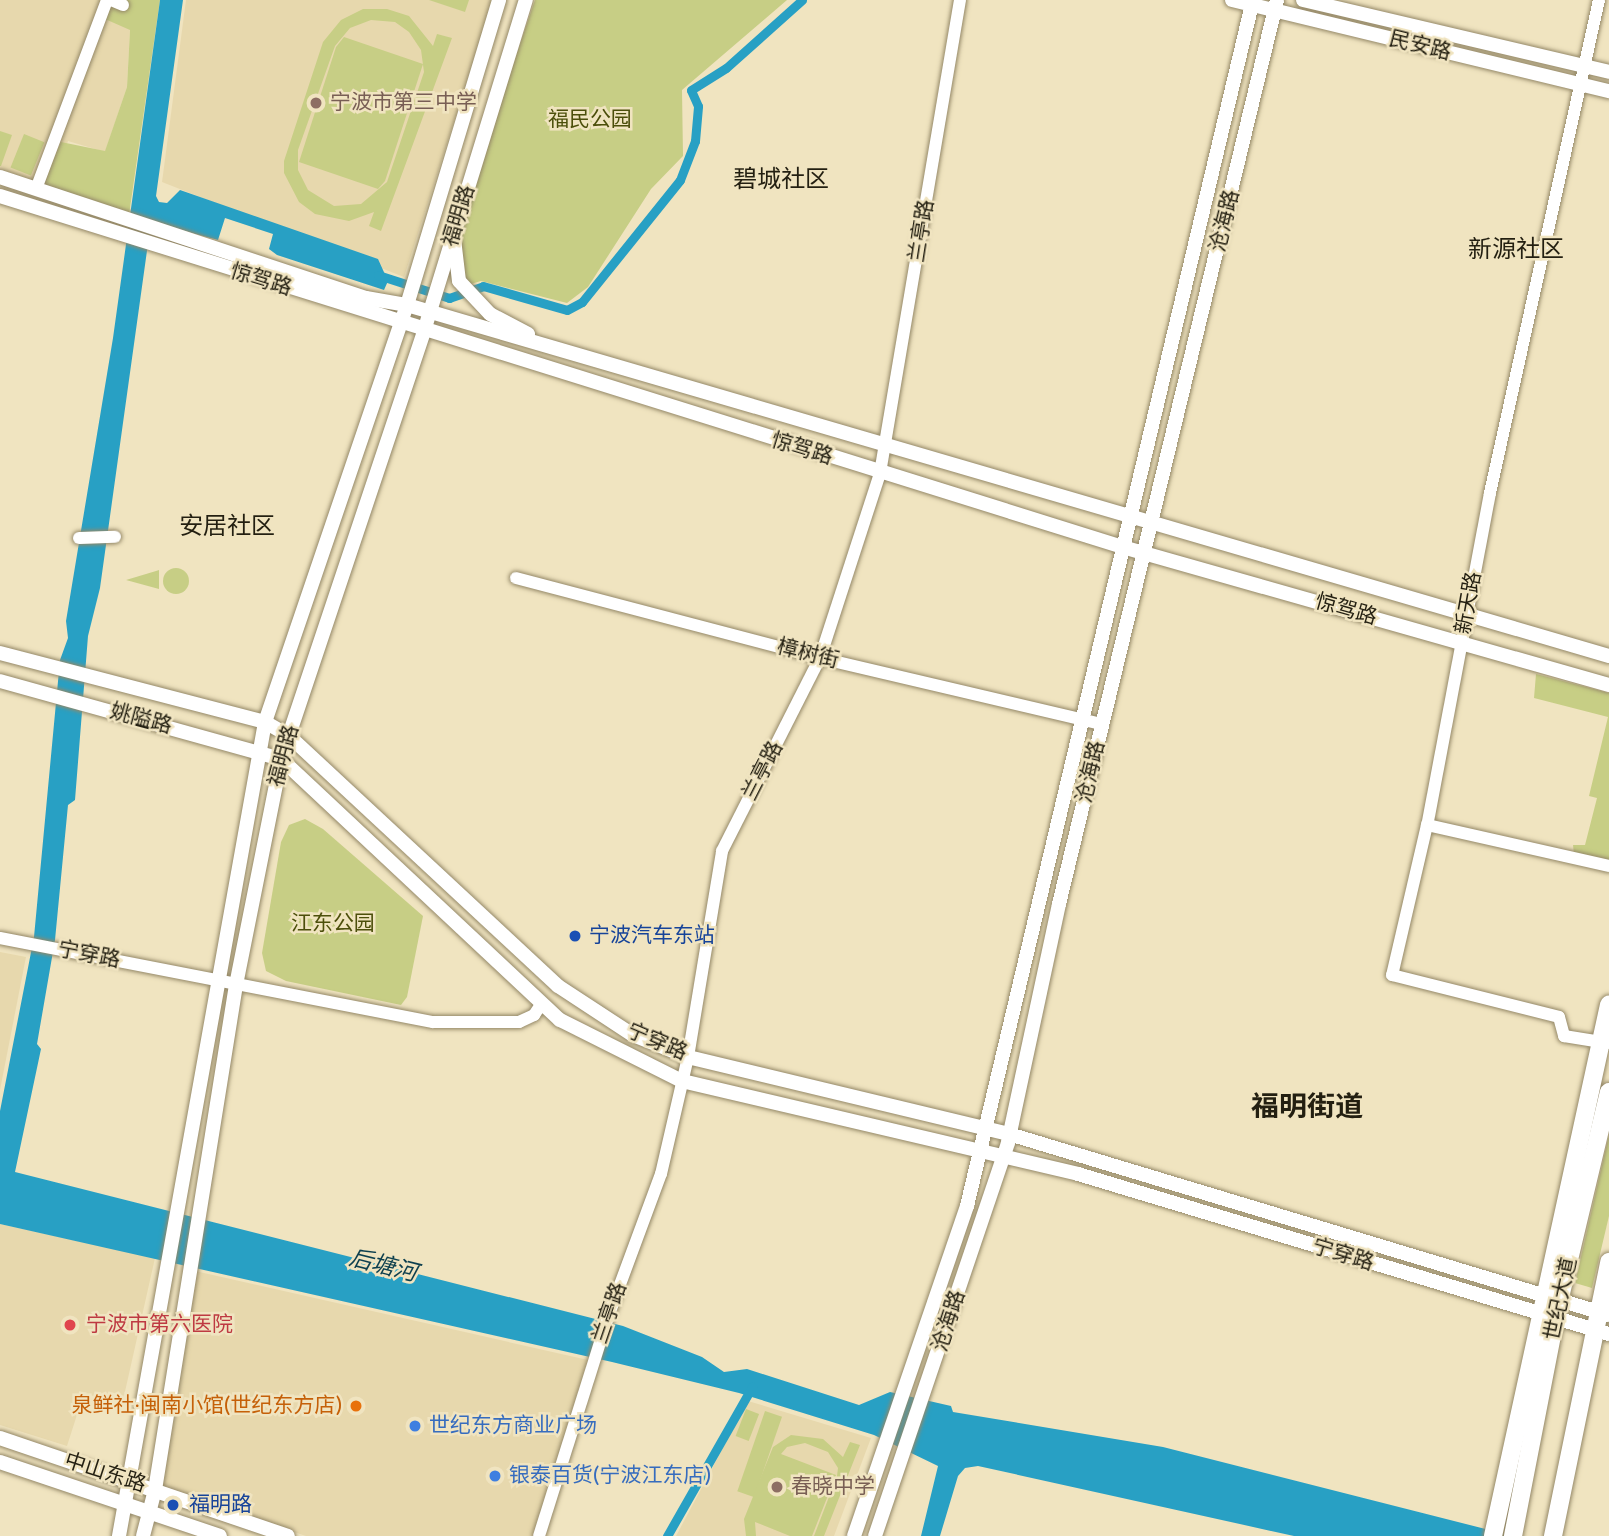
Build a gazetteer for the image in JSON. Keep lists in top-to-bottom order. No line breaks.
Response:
{"streets":{"highway":["世纪大道"],"main road":["民安路","福明路","沧海路","惊驾路","姚隘路","宁穿路","中山东路"],"street":["兰亭路","新天路","樟树街"]},"crossings":[["民安路","沧海路"],["民安路","新天路"],["福明路","惊驾路"],["福明路","姚隘路"],["福明路","宁穿路"],["福明路","中山东路"],["沧海路","惊驾路"],["沧海路","樟树街"],["沧海路","宁穿路"],["兰亭路","惊驾路"],["兰亭路","樟树街"],["兰亭路","宁穿路"],["惊驾路","新天路"],["姚隘路","宁穿路"],["宁穿路","世纪大道"]],"districts":["碧城社区","新源社区","安居社区","福明街道"],"water":["后塘河"],"parks":["福民公园","江东公园"],"places":["宁波市第三中学","宁波汽车东站","宁波市第六医院","泉鲜社·闽南小馆(世纪东方店)","世纪东方商业广场","银泰百货(宁波江东店)","春晓中学","福明路"]}
